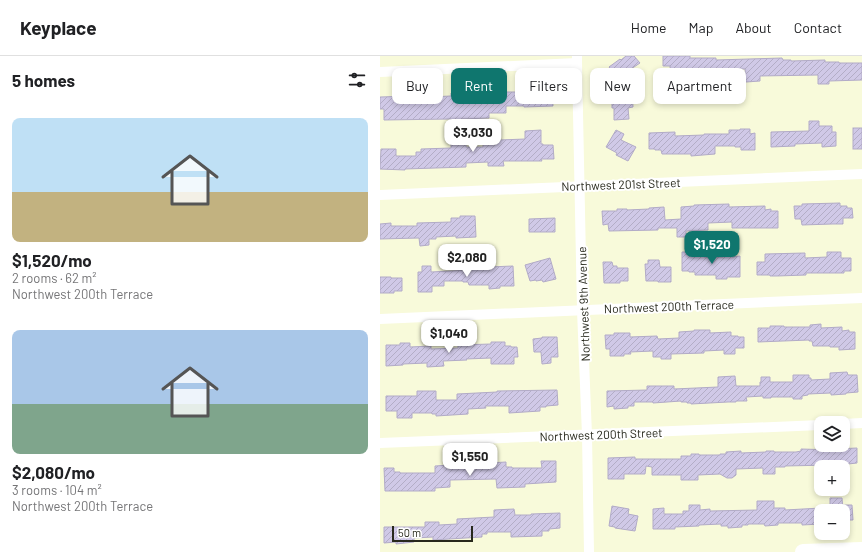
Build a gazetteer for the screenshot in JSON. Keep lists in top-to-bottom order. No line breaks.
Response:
{"streets":{"street":["Northwest 201st Street","Northwest 9th Avenue","Northwest 200th Terrace","Northwest 200th Street"]},"crossings":[["Northwest 201st Street","Northwest 9th Avenue"],["Northwest 9th Avenue","Northwest 200th Terrace"],["Northwest 9th Avenue","Northwest 200th Street"]],"scale_bar":"50 m","page":{"header":"Keyplace","nav":["Home","Map","About","Contact"],"heading":"5 homes","chip":["Buy","Rent","Filters","New","Apartment"],"list":[{"name":"$1,520/mo","note":"2 rooms · 62 m² · Northwest 200th Terrace"},{"name":"$2,080/mo","note":"3 rooms · 104 m² · Northwest 200th Terrace"}],"price":["$3,030","$1,520","$2,080","$1,040","$1,550"],"map_buttons":["+","−"],"scale":"50 m"}}
